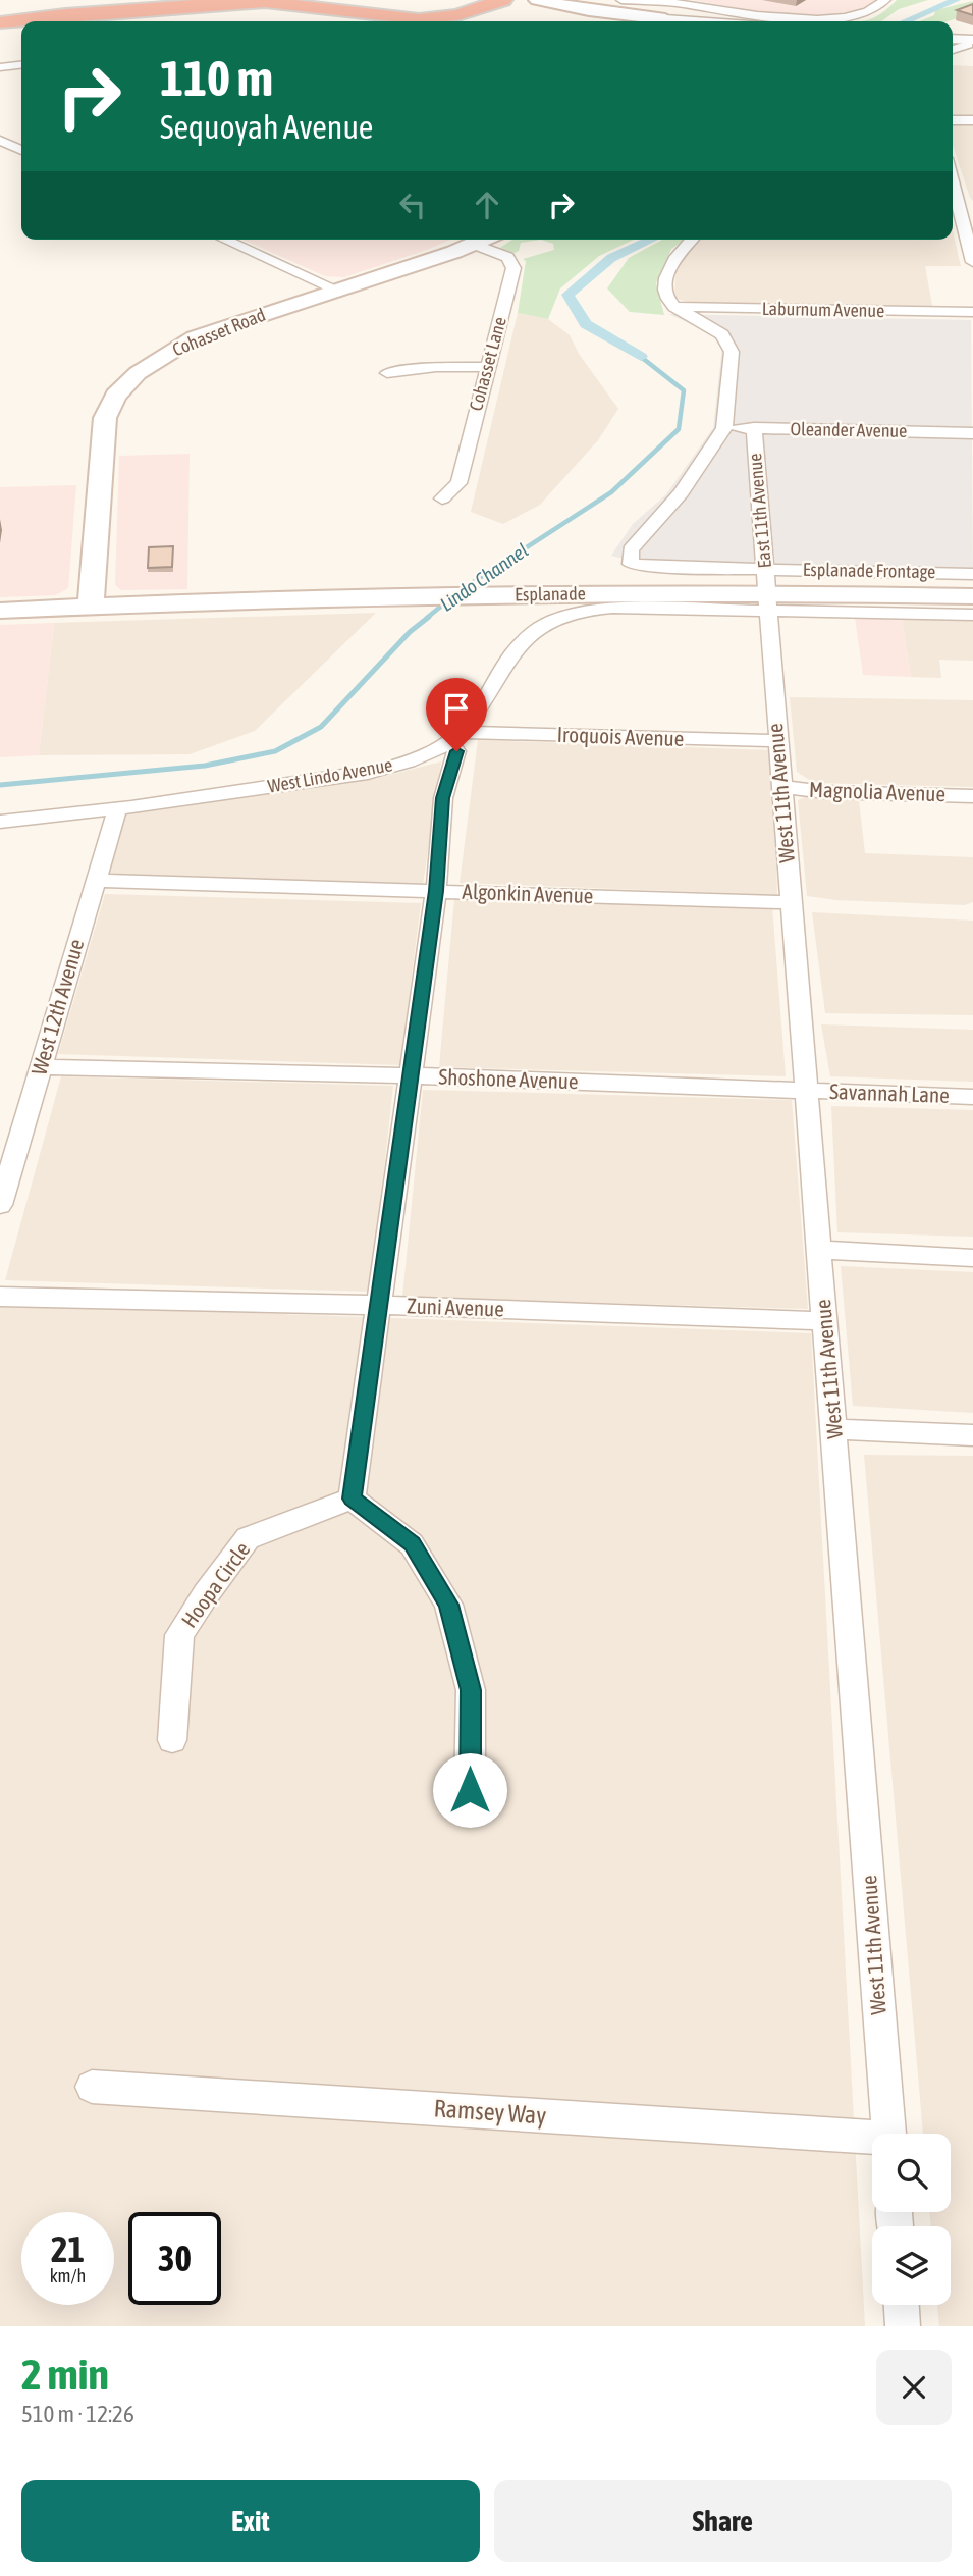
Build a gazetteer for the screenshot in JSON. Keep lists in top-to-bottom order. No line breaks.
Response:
{"streets":{"main road":["Cohasset Road","Esplanade"],"street":["Laburnum Avenue","Cohasset Lane","Oleander Avenue","East 11th Avenue","Esplanade Frontage","Iroquois Avenue","West Lindo Avenue","Magnolia Avenue","West 11th Avenue","Algonkin Avenue","West 12th Avenue","Shoshone Avenue","Savannah Lane","Zuni Avenue","Hoopa Circle","Ramsey Way"]},"crossings":[["Cohasset Road","Cohasset Lane"],["Cohasset Road","Esplanade"],["Oleander Avenue","East 11th Avenue"],["East 11th Avenue","Esplanade Frontage"],["East 11th Avenue","Esplanade"],["East 11th Avenue","West 11th Avenue"],["Esplanade Frontage","Esplanade"],["Esplanade Frontage","West 11th Avenue"],["Esplanade","West 11th Avenue"],["Iroquois Avenue","West Lindo Avenue"],["Iroquois Avenue","West 11th Avenue"],["West Lindo Avenue","West 12th Avenue"],["Magnolia Avenue","West 11th Avenue"],["West 11th Avenue","Algonkin Avenue"],["West 11th Avenue","Shoshone Avenue"],["West 11th Avenue","Savannah Lane"],["West 11th Avenue","Zuni Avenue"],["Algonkin Avenue","West 12th Avenue"],["West 12th Avenue","Shoshone Avenue"],["Shoshone Avenue","Savannah Lane"]],"water":["Lindo Channel"],"page":{"turn":["110 m","Sequoyah Avenue"],"speed":"21 km/h","limit":"30","heading":["2 min","510 m · 12:26"],"buttons":["Exit","Share"]}}
